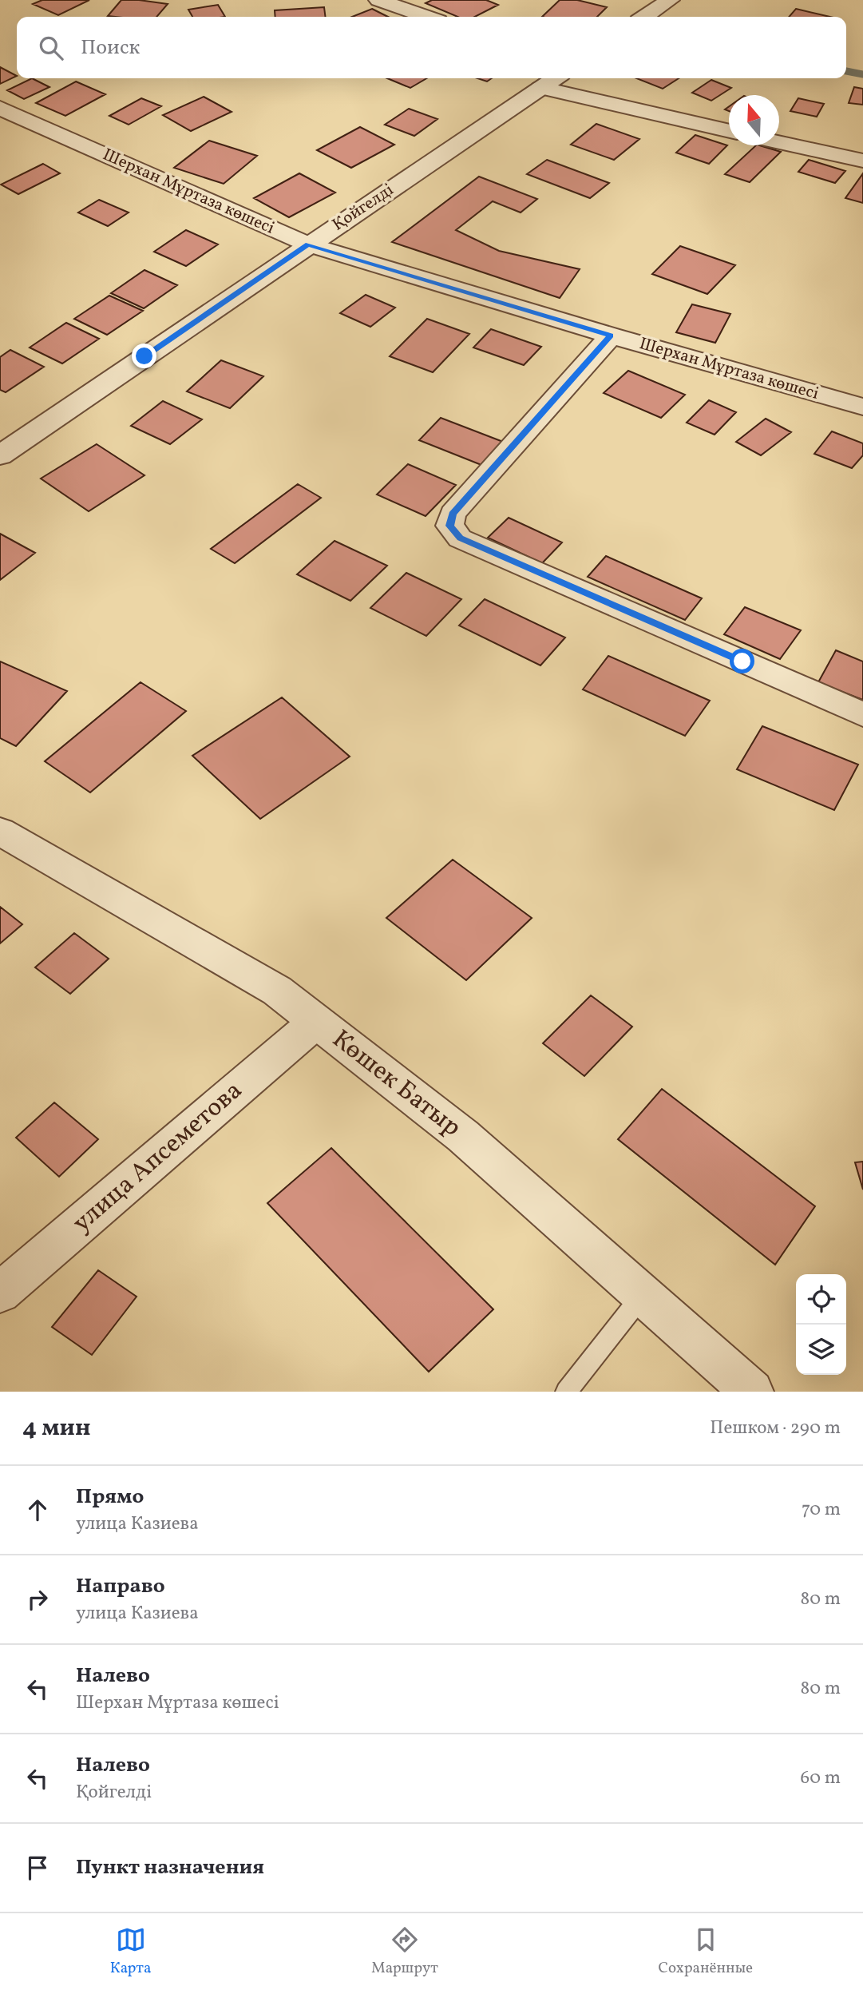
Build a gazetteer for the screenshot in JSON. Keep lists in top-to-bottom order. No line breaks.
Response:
{"streets":{"street":["Шерхан Мұртаза көшесі","Қойгелді","Көшек Батыр","улица Апсеметова"]},"crossings":[["Шерхан Мұртаза көшесі","Қойгелді"],["Көшек Батыр","улица Апсеметова"]],"north":"top","page":{"search":"Поиск","heading":["4 мин","Пешком · 290 m"],"list":[["Прямо","улица Казиева","70 m"],["Направо","улица Казиева","80 m"],["Налево","Шерхан Мұртаза көшесі","80 m"],["Налево","Қойгелді","60 m"],"Пункт назначения"],"nav":["Карта","Маршрут","Сохранённые"]}}
